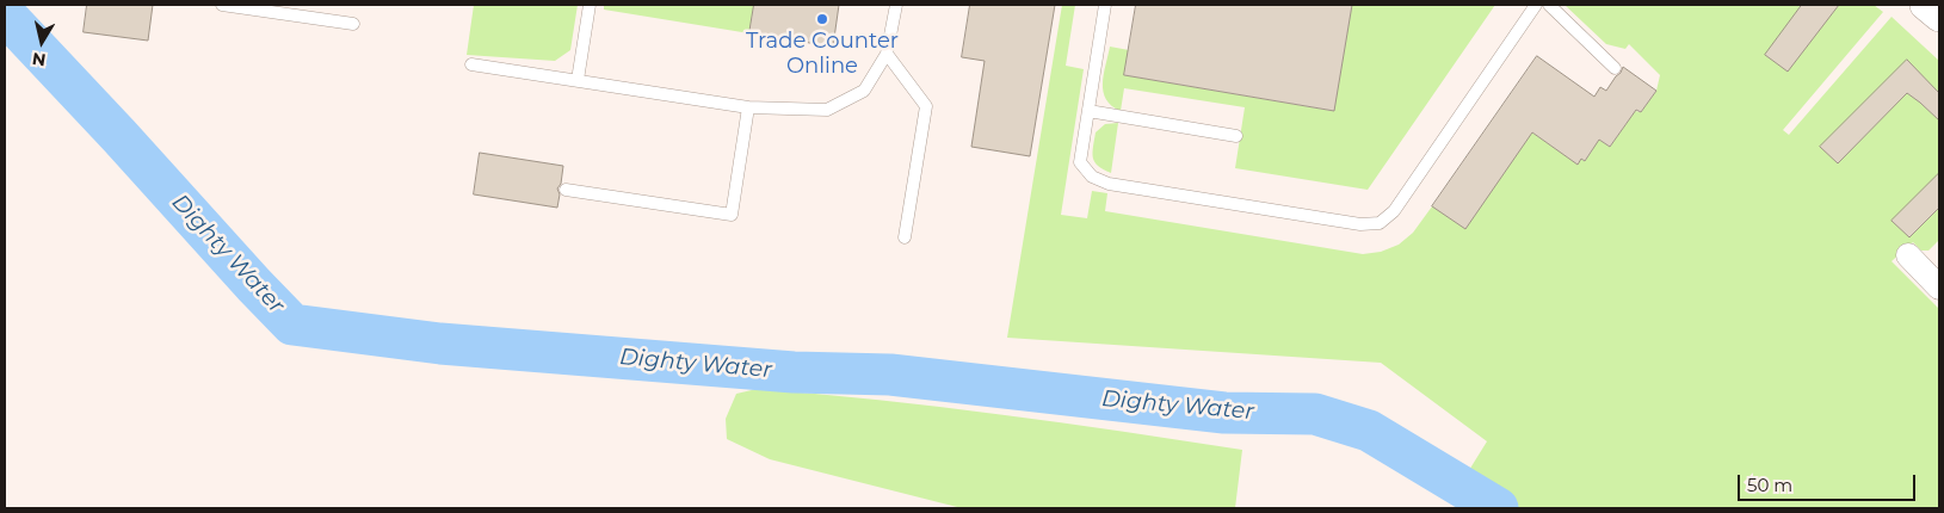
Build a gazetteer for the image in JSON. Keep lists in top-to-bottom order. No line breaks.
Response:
{"water":["Dighty Water"],"places":["Trade Counter Online"],"scale_bar":"50 m","north":"bottom"}
